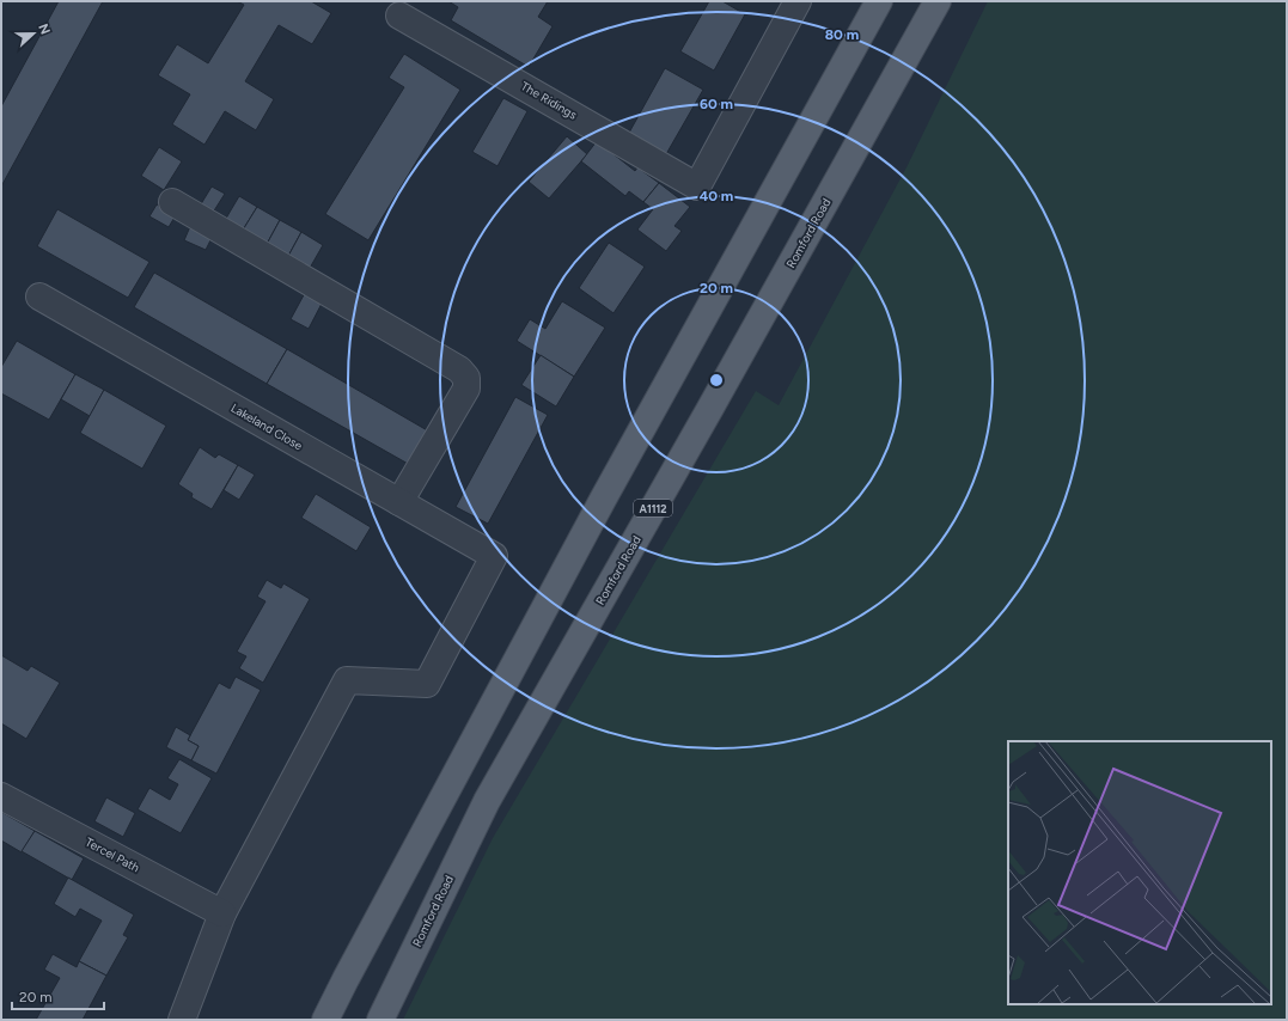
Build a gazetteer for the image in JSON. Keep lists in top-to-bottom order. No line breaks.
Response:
{"streets":{"main road":["Romford Road","A1112"],"street":["The Ridings","Lakeland Close","Tercel Path"]},"crossings":[["Lakeland Close","Tercel Path"]],"scale_bar":"20 m","north":"right","rings":["80 m","60 m","40 m","20 m"]}
